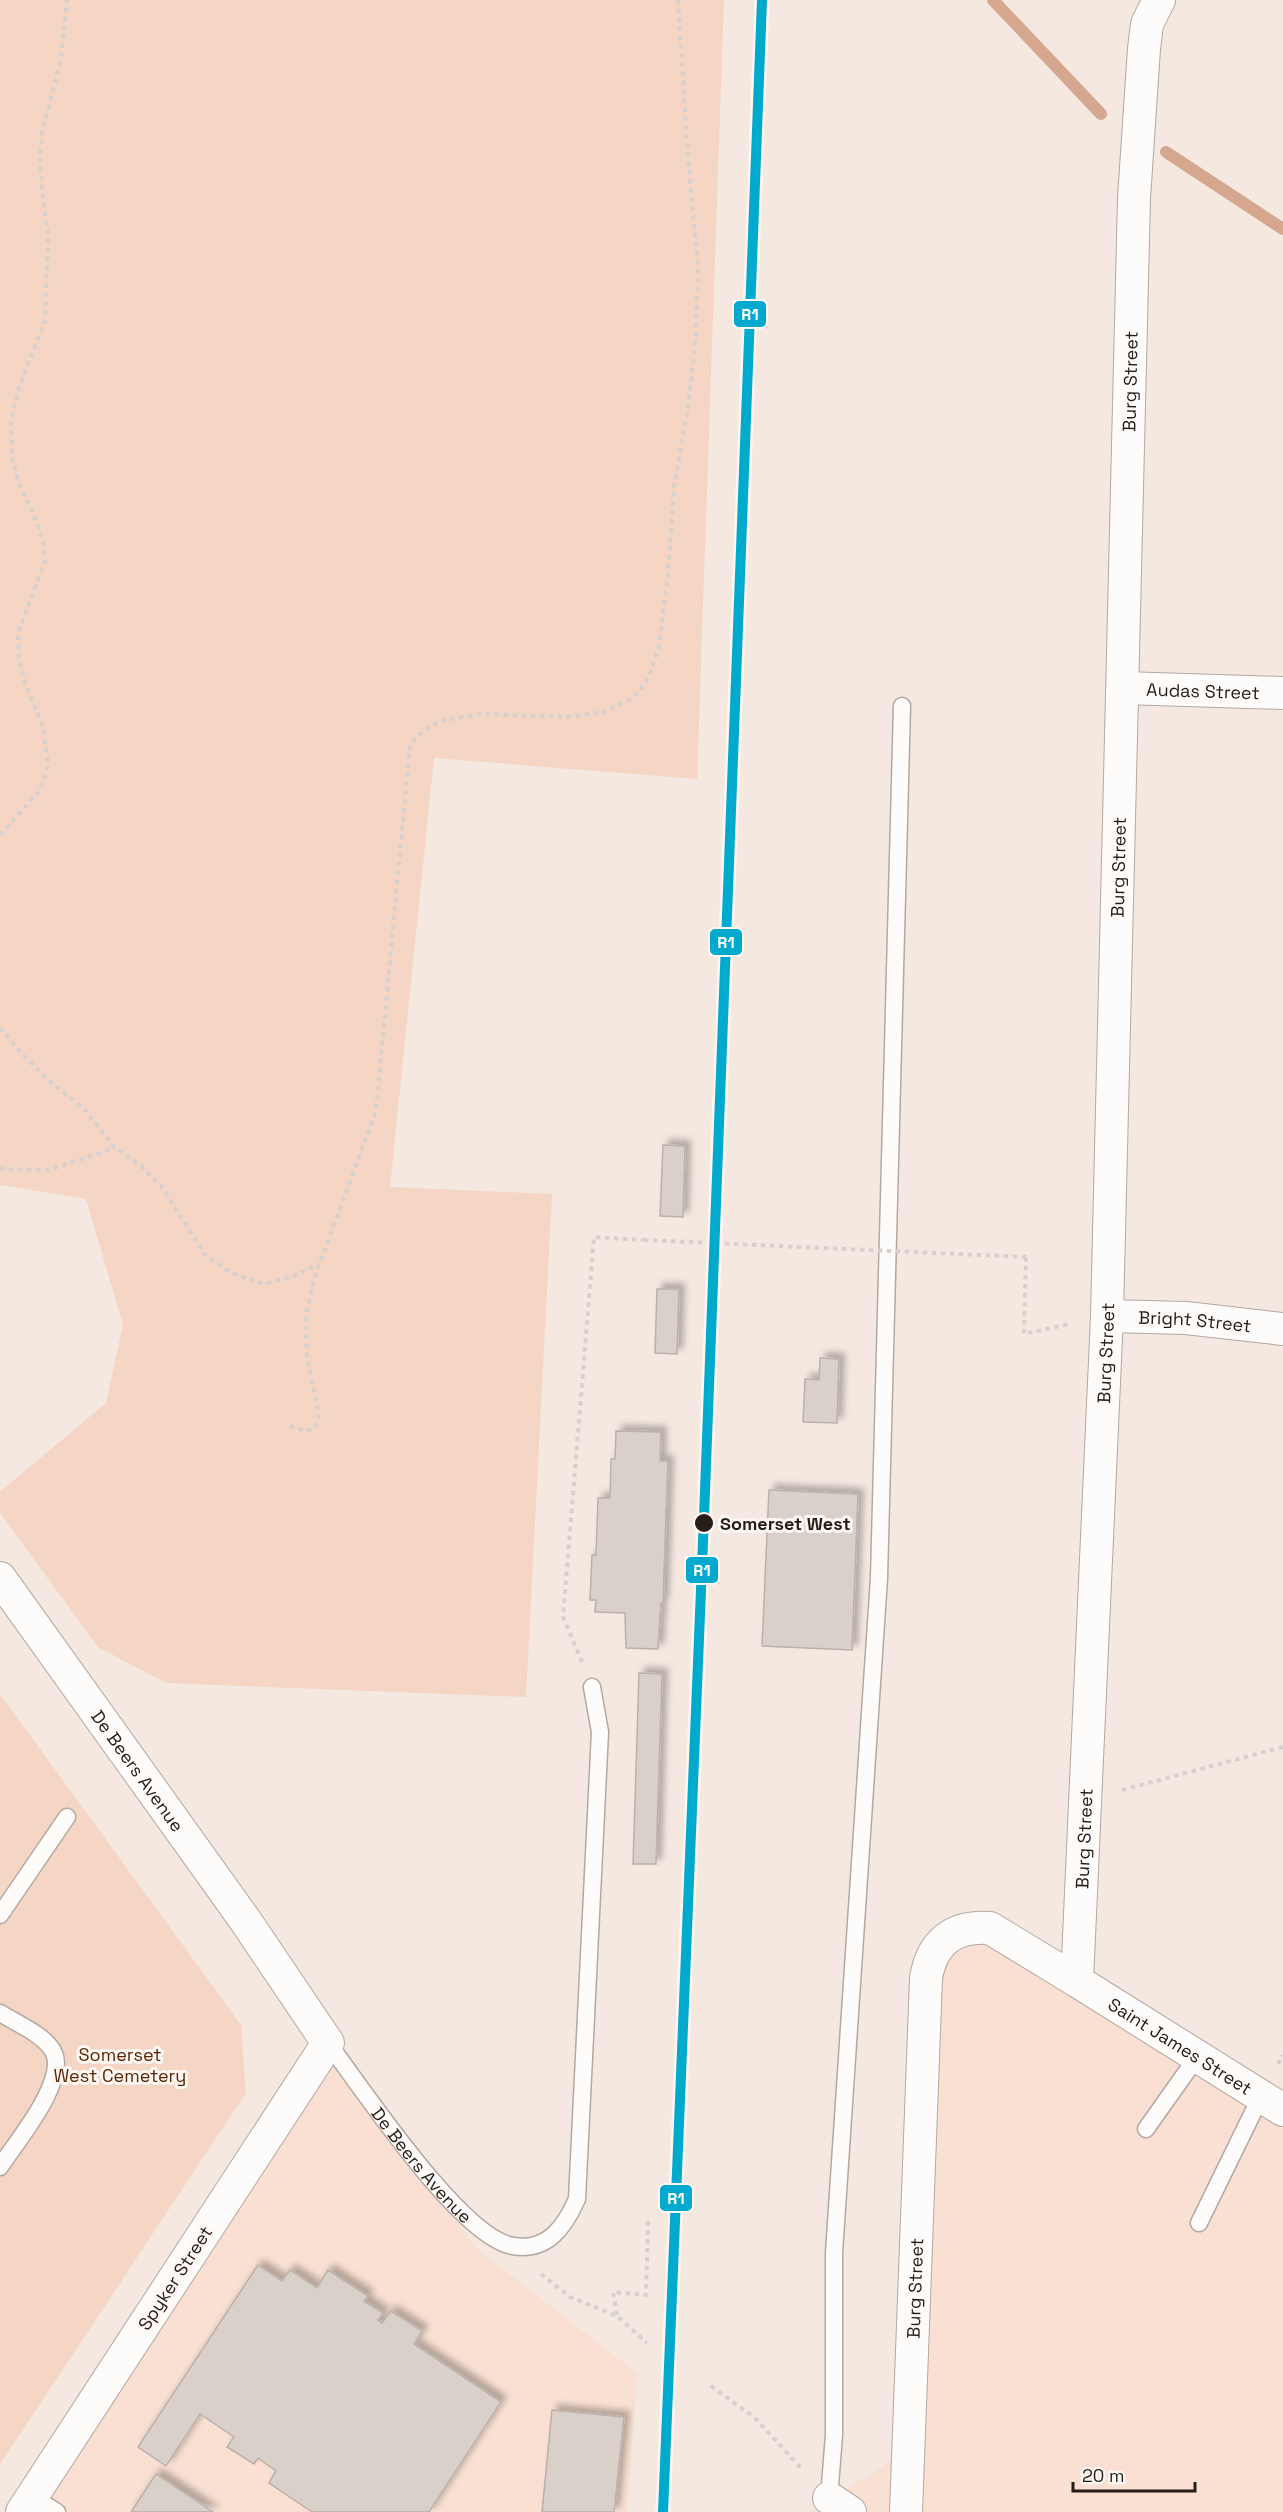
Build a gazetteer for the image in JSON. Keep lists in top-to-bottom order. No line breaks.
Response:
{"streets":{"street":["Burg Street","Audas Street","Bright Street","De Beers Avenue","Saint James Street","Spyker Street"]},"crossings":[["Burg Street","Audas Street"],["Burg Street","Bright Street"],["Burg Street","Saint James Street"],["De Beers Avenue","Spyker Street"]],"parks":["Somerset West Cemetery"],"places":["Somerset West"],"lines":["transit line R1"],"scale_bar":"20 m"}
